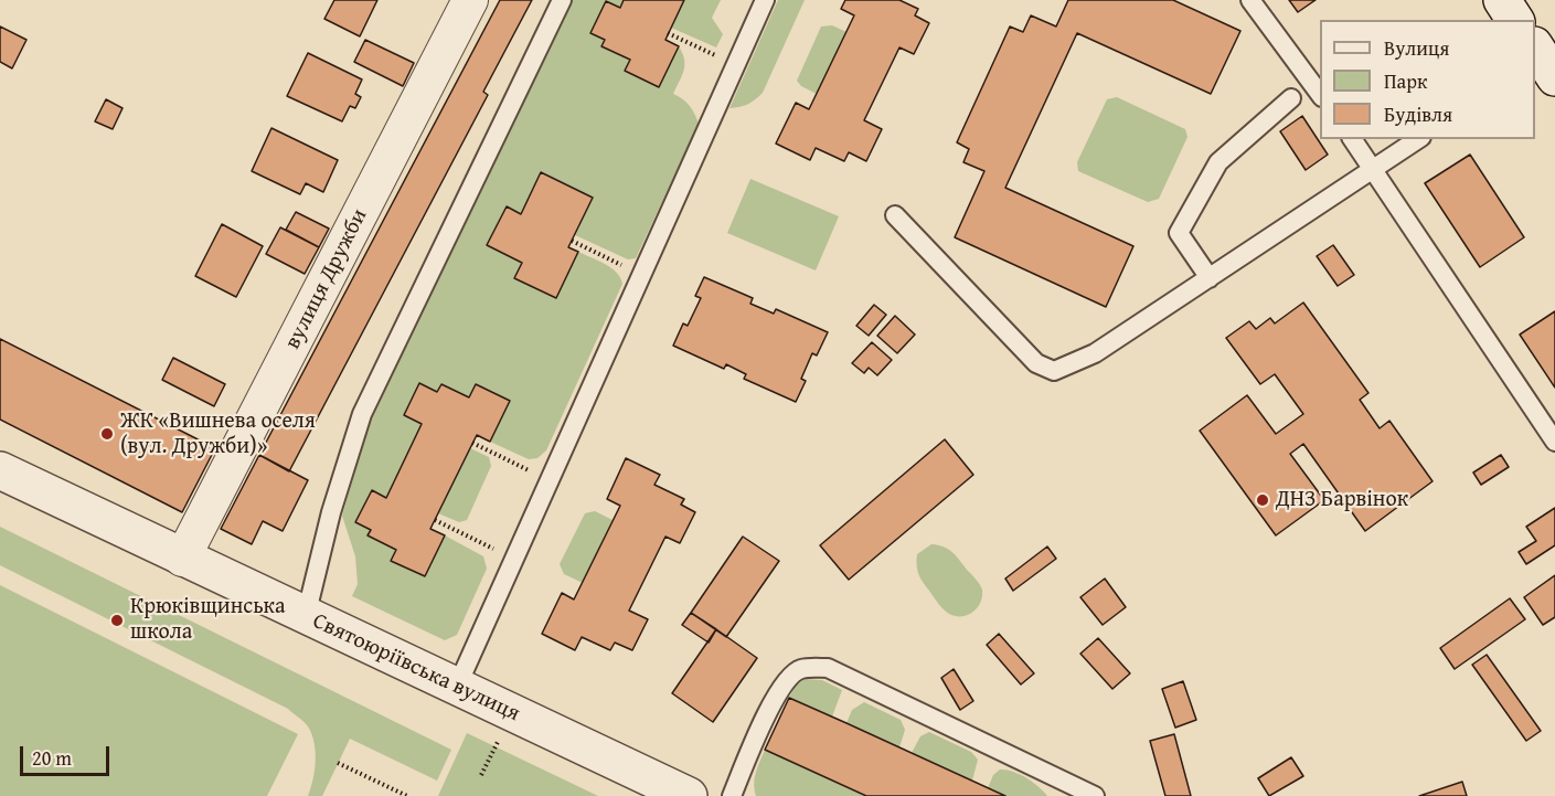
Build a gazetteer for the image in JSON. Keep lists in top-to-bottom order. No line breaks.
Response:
{"streets":{"street":["вулиця Дружби","Святоюріївська вулиця"]},"crossings":[["вулиця Дружби","Святоюріївська вулиця"]],"places":["ЖК «Вишнева оселя (вул. Дружби)»","ДНЗ Барвінок","Крюківщинська школа"],"legend":["Вулиця","Парк","Будівля"],"scale_bar":"20 m"}
